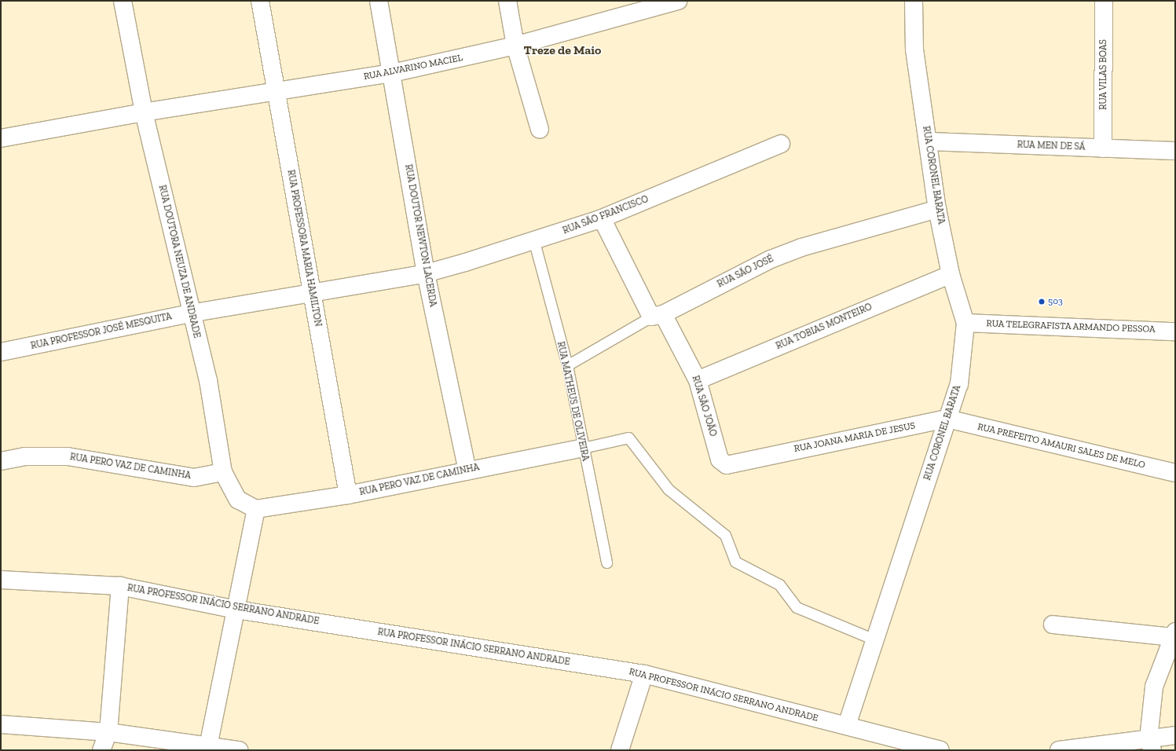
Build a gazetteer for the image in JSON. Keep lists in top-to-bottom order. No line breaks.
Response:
{"streets":{"street":["RUA ALVARINO MACIEL","RUA VILAS BOAS","RUA MEN DE SÁ","RUA CORONEL BARATA","RUA SÃO FRANCISCO","RUA DOUTOR NEWTON LACERDA","RUA PROFESSORA MARIA HAMILTON","RUA DOUTORA NEUZA DE ANDRADE","RUA SÃO JOSÉ","RUA TOBIAS MONTEIRO","RUA TELEGRAFISTA ARMANDO PESSOA","RUA PROFESSOR JOSÉ MESQUITA","RUA SÃO JOÃO","RUA JOANA MARIA DE JESUS","RUA PREFEITO AMAURI SALES DE MELO","RUA PERO VAZ DE CAMINHA","RUA PROFESSOR INÁCIO SERRANO ANDRADE"],"lane":["RUA MATHEUS DE OLIVEIRA"]},"crossings":[["RUA ALVARINO MACIEL","RUA DOUTOR NEWTON LACERDA"],["RUA ALVARINO MACIEL","RUA PROFESSORA MARIA HAMILTON"],["RUA ALVARINO MACIEL","RUA DOUTORA NEUZA DE ANDRADE"],["RUA VILAS BOAS","RUA MEN DE SÁ"],["RUA MEN DE SÁ","RUA CORONEL BARATA"],["RUA CORONEL BARATA","RUA SÃO JOSÉ"],["RUA CORONEL BARATA","RUA TOBIAS MONTEIRO"],["RUA CORONEL BARATA","RUA TELEGRAFISTA ARMANDO PESSOA"],["RUA CORONEL BARATA","RUA JOANA MARIA DE JESUS"],["RUA CORONEL BARATA","RUA PREFEITO AMAURI SALES DE MELO"],["RUA CORONEL BARATA","RUA PROFESSOR INÁCIO SERRANO ANDRADE"],["RUA SÃO FRANCISCO","RUA DOUTOR NEWTON LACERDA"],["RUA SÃO FRANCISCO","RUA PROFESSOR JOSÉ MESQUITA"],["RUA SÃO FRANCISCO","RUA MATHEUS DE OLIVEIRA"],["RUA SÃO FRANCISCO","RUA SÃO JOÃO"],["RUA DOUTOR NEWTON LACERDA","RUA PROFESSOR JOSÉ MESQUITA"],["RUA DOUTOR NEWTON LACERDA","RUA PERO VAZ DE CAMINHA"],["RUA PROFESSORA MARIA HAMILTON","RUA PROFESSOR JOSÉ MESQUITA"],["RUA PROFESSORA MARIA HAMILTON","RUA PERO VAZ DE CAMINHA"],["RUA DOUTORA NEUZA DE ANDRADE","RUA PROFESSOR JOSÉ MESQUITA"],["RUA DOUTORA NEUZA DE ANDRADE","RUA PERO VAZ DE CAMINHA"],["RUA SÃO JOSÉ","RUA MATHEUS DE OLIVEIRA"],["RUA SÃO JOSÉ","RUA SÃO JOÃO"],["RUA TOBIAS MONTEIRO","RUA SÃO JOÃO"],["RUA MATHEUS DE OLIVEIRA","RUA PERO VAZ DE CAMINHA"],["RUA SÃO JOÃO","RUA JOANA MARIA DE JESUS"],["RUA JOANA MARIA DE JESUS","RUA PREFEITO AMAURI SALES DE MELO"]],"districts":["Treze de Maio"],"places":["503"]}
